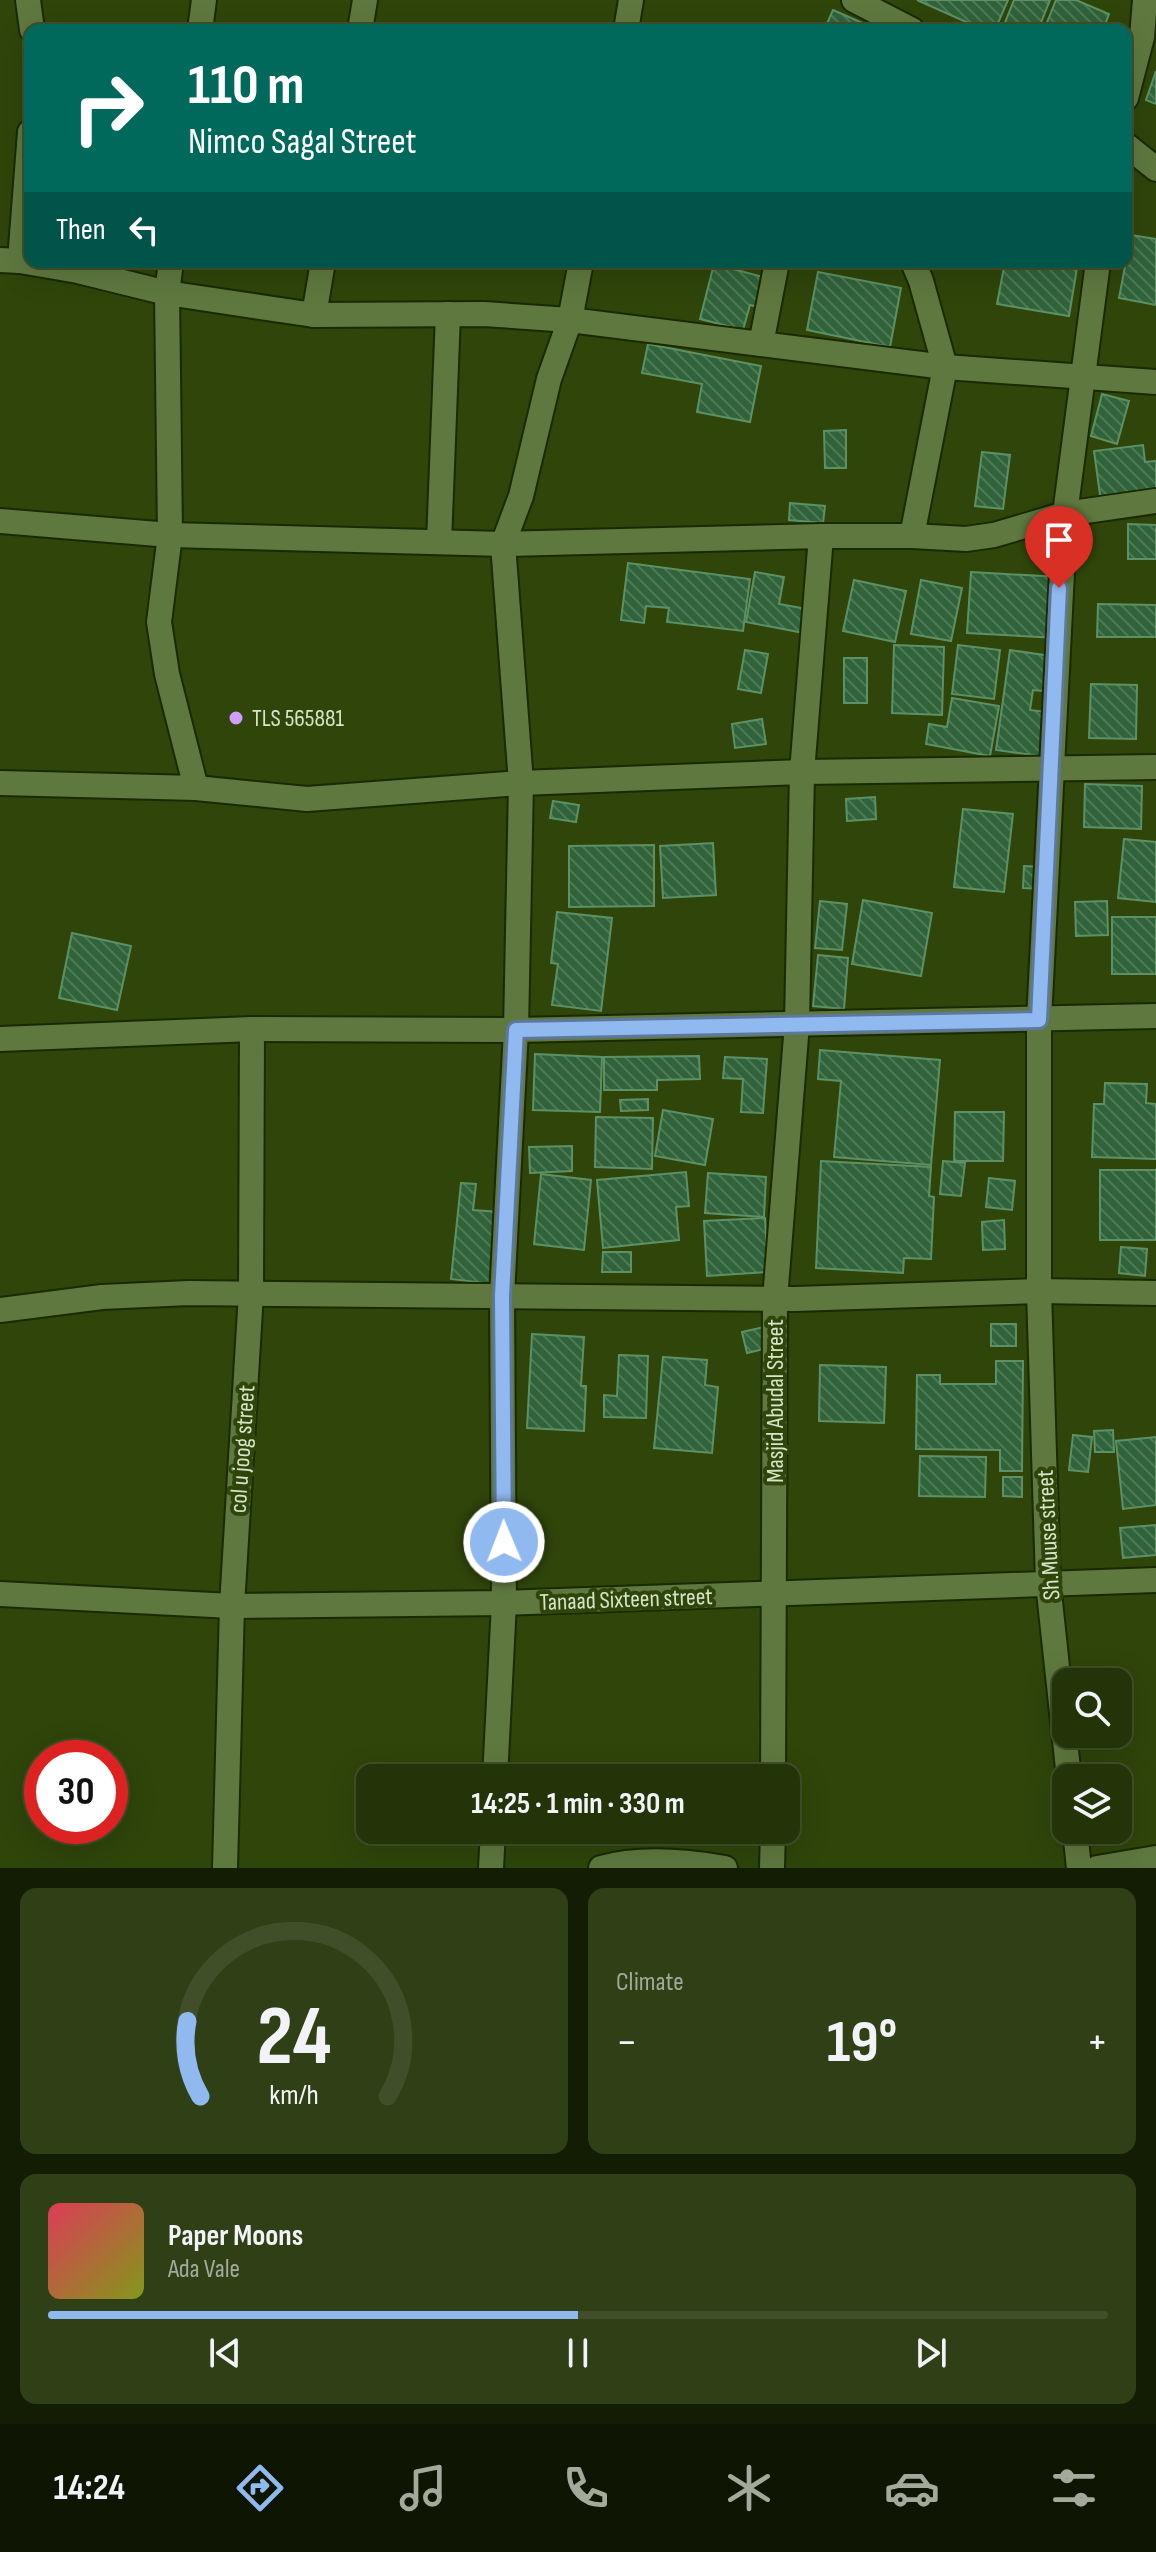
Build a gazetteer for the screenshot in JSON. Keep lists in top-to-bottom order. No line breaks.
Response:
{"streets":{"street":["Masjid Abudal Street","col u joog street","Sh.Muuse street","Tanaad Sixteen street"]},"crossings":[["Masjid Abudal Street","Tanaad Sixteen street"],["col u joog street","Tanaad Sixteen street"],["Sh.Muuse street","Tanaad Sixteen street"]],"places":["TLS 565881"],"page":{"turn":["110 m","Nimco Sagal Street"],"then":"Then","limit":"30","trip":"14:25 · 1 min · 330 m","tile":"Climate","heat":["−","19°","+"],"song":["Paper Moons","Ada Vale"],"tabs":"14:24","gauge":["24","km/h"]}}
